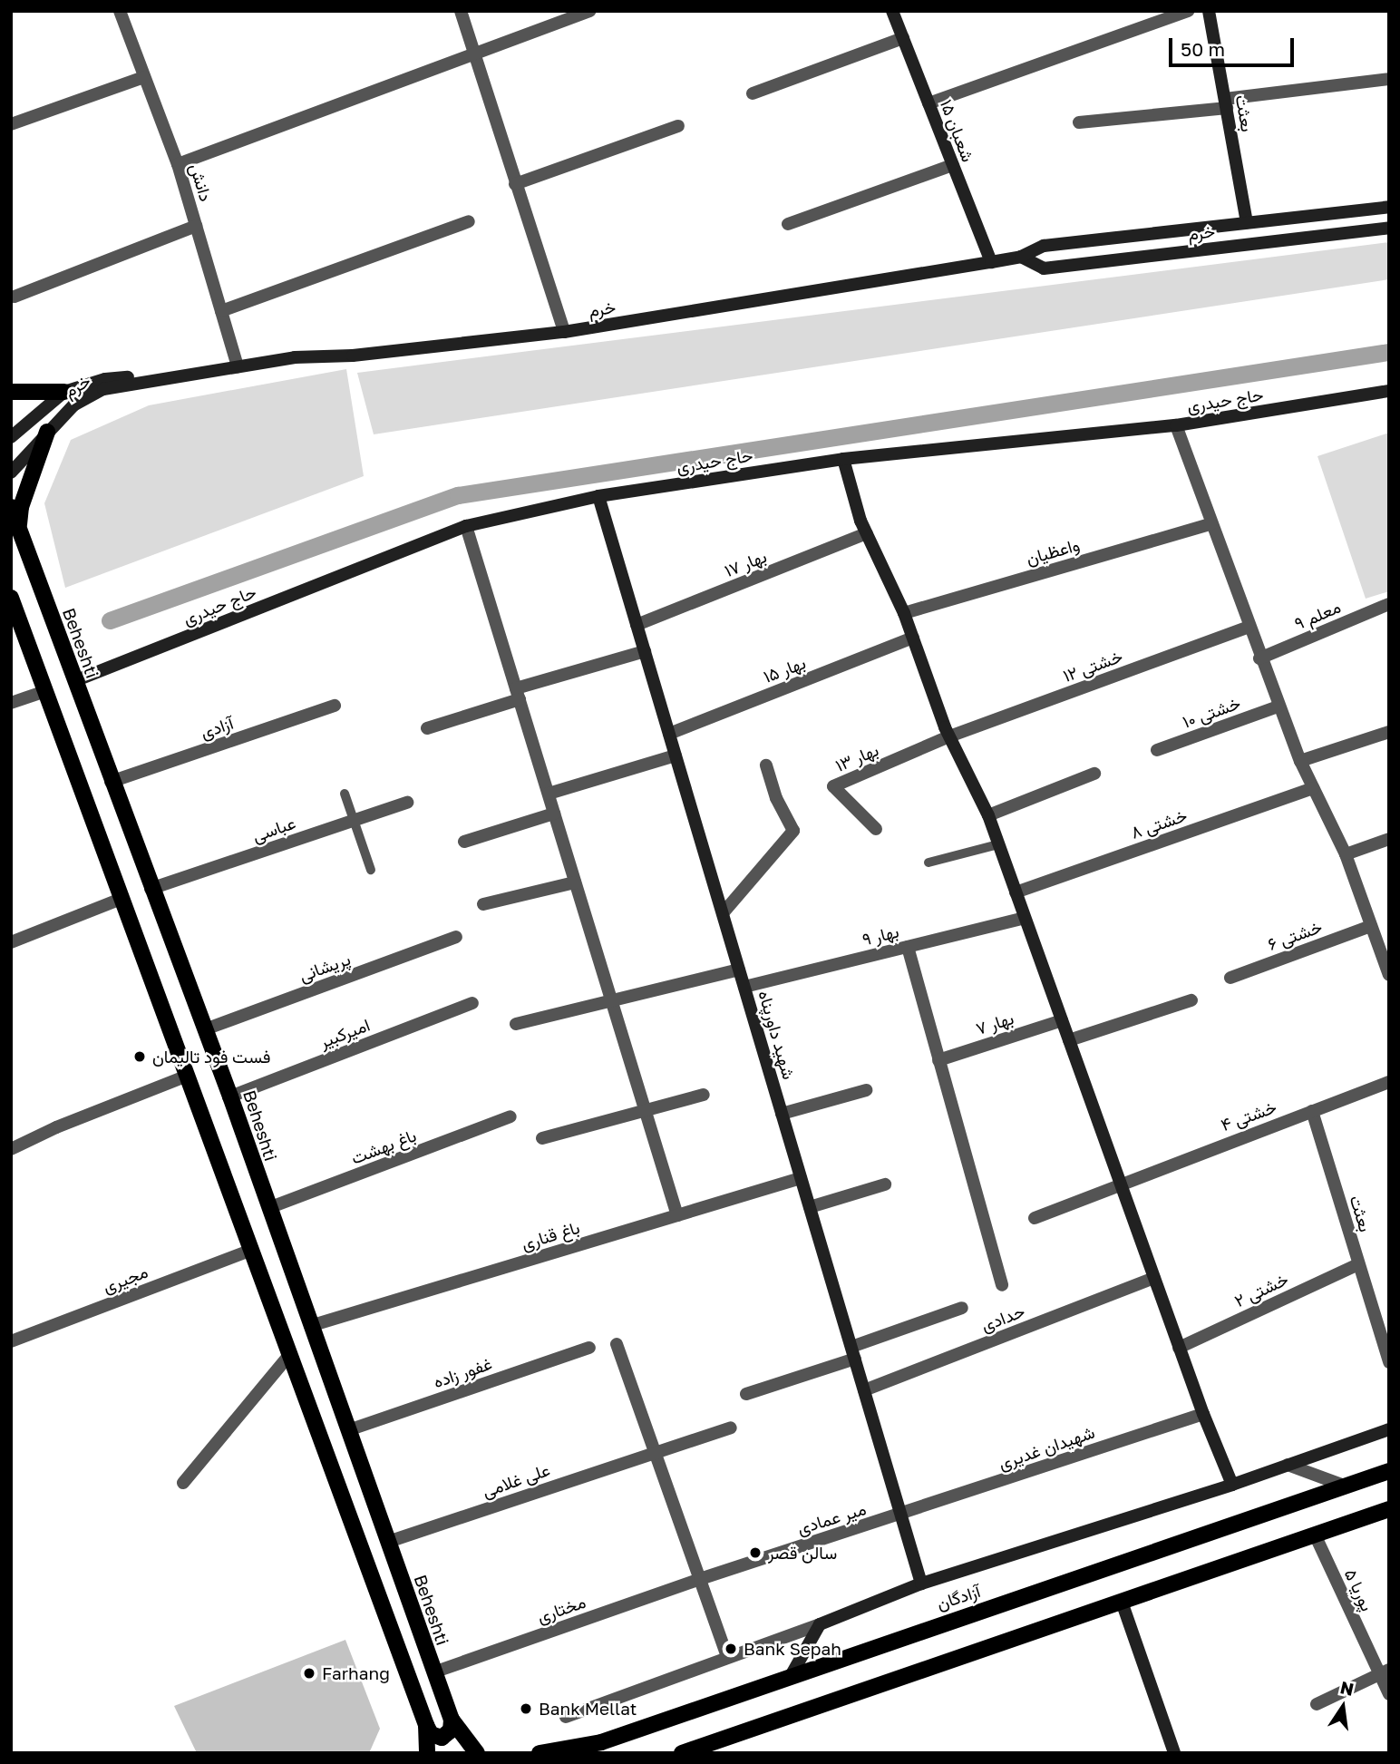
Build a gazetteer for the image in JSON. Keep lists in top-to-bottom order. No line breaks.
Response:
{"streets":{"main road":["Beheshti","آزادگان"],"street":["بعثت","۱۵ شعبان","دانش","خرم","حاج حیدری","واعظیان","بهار ۱۷","معلم ۹","خشتی ۱۲","بهار ۱۵","خشتی ۱۰","آزادی","بهار ۱۳","خشتی ۸","عباسی","بهار ۹","خشتی ۶","پریشانی","بهار ۷","امیرکبیر","شهید داورپناه","خشتی ۴","باغ بهشت","باغ قناری","مجیری","خشتی ۲","حدادی","غفور زاده","شهیدان غدیری","علی غلامی","میر عمادی","پوریا ۵","مختاری"]},"crossings":[["بعثت","خرم"],["بعثت","خشتی ۴"],["بعثت","خشتی ۲"],["۱۵ شعبان","خرم"],["دانش","خرم"],["حاج حیدری","Beheshti"],["حاج حیدری","شهید داورپناه"],["بهار ۱۷","شهید داورپناه"],["Beheshti","آزادی"],["Beheshti","عباسی"],["Beheshti","پریشانی"],["Beheshti","امیرکبیر"],["Beheshti","باغ بهشت"],["Beheshti","باغ قناری"],["Beheshti","غفور زاده"],["Beheshti","علی غلامی"],["Beheshti","مختاری"],["خشتی ۱۲","بهار ۱۳"],["بهار ۱۵","شهید داورپناه"],["بهار ۹","شهید داورپناه"],["شهید داورپناه","باغ قناری"],["شهید داورپناه","حدادی"],["شهید داورپناه","شهیدان غدیری"],["شهید داورپناه","میر عمادی"],["شهیدان غدیری","میر عمادی"],["میر عمادی","مختاری"]],"places":["فست فود تالیمان","سالن قصر","Bank Sepah","Farhang","Bank Mellat"],"scale_bar":"50 m","north":"top"}
